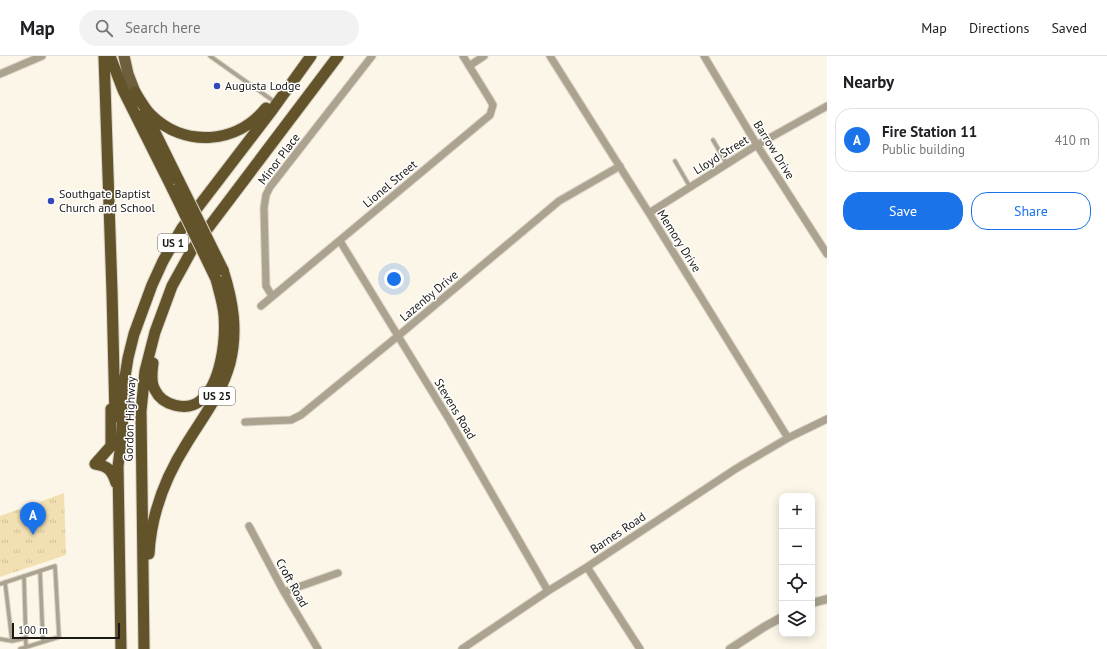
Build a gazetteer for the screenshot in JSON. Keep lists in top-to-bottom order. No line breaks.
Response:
{"streets":{"highway":["US 1","US 25","Gordon Highway"],"street":["Barrow Drive","Lloyd Street","Minor Place","Lionel Street","Memory Drive","Lazenby Drive","Stevens Road","Barnes Road","Croft Road"]},"crossings":[["Barrow Drive","Lloyd Street"],["Lloyd Street","Memory Drive"],["Minor Place","Lionel Street"],["Lionel Street","Stevens Road"],["Memory Drive","Lazenby Drive"],["Memory Drive","Barnes Road"],["Lazenby Drive","Stevens Road"],["Stevens Road","Barnes Road"]],"places":["Augusta Lodge","Southgate Baptist Church and School"],"scale_bar":"100 m","page":{"header":"Map","search":"Search here","nav":["Map","Directions","Saved"],"heading":"Nearby","list":[{"mark":"A","name":"Fire Station 11","note":"Public building","value":"410 m"}],"buttons":["Save","Share"],"map_buttons":["+","−"],"pins":"A","scale":"100 m"}}
